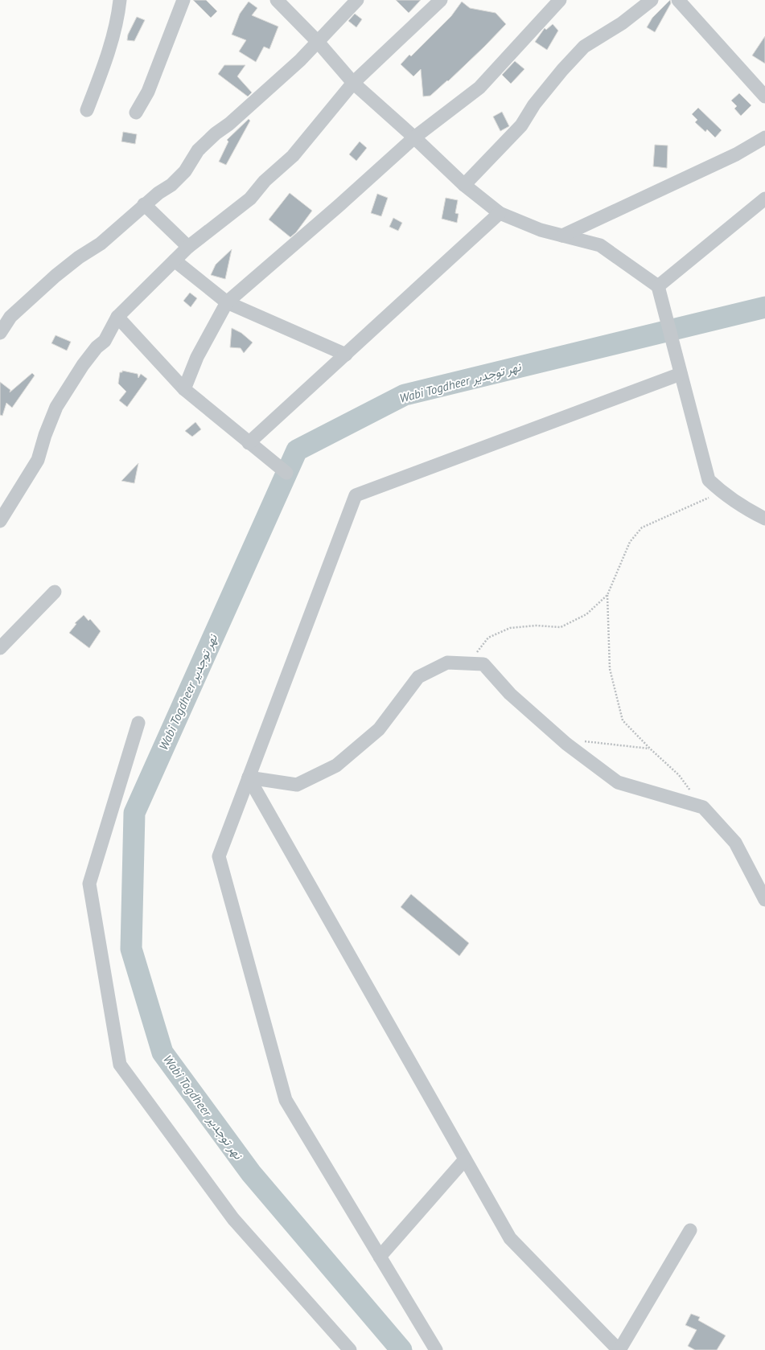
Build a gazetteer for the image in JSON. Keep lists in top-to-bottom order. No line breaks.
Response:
{"water":["Wabi Togdheer نهر توجدير"]}
